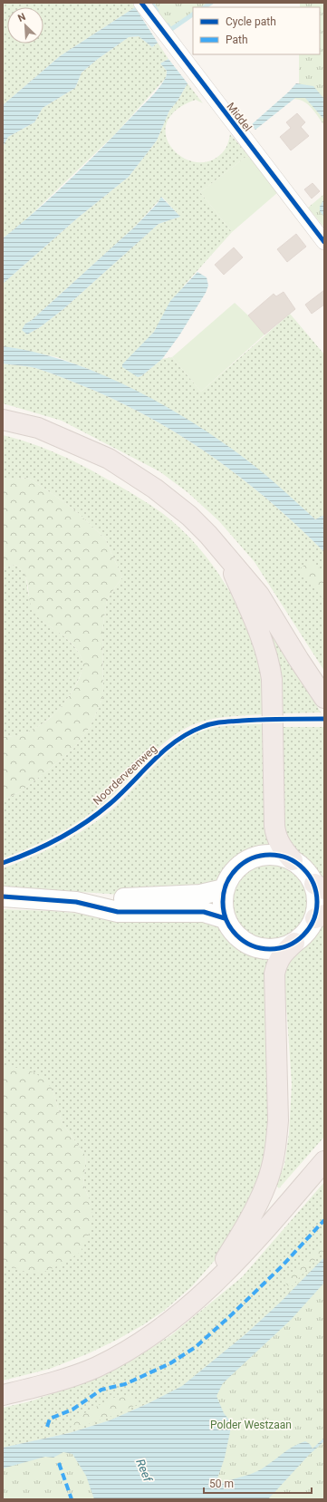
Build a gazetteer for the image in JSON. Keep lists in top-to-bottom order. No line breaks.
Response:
{"streets":{"street":["Middel"],"cycle path":["Noorderveenweg"]},"water":["Reef"],"parks":["Polder Westzaan"],"legend":["Cycle path","Path"],"scale_bar":"50 m","north":"top left"}
